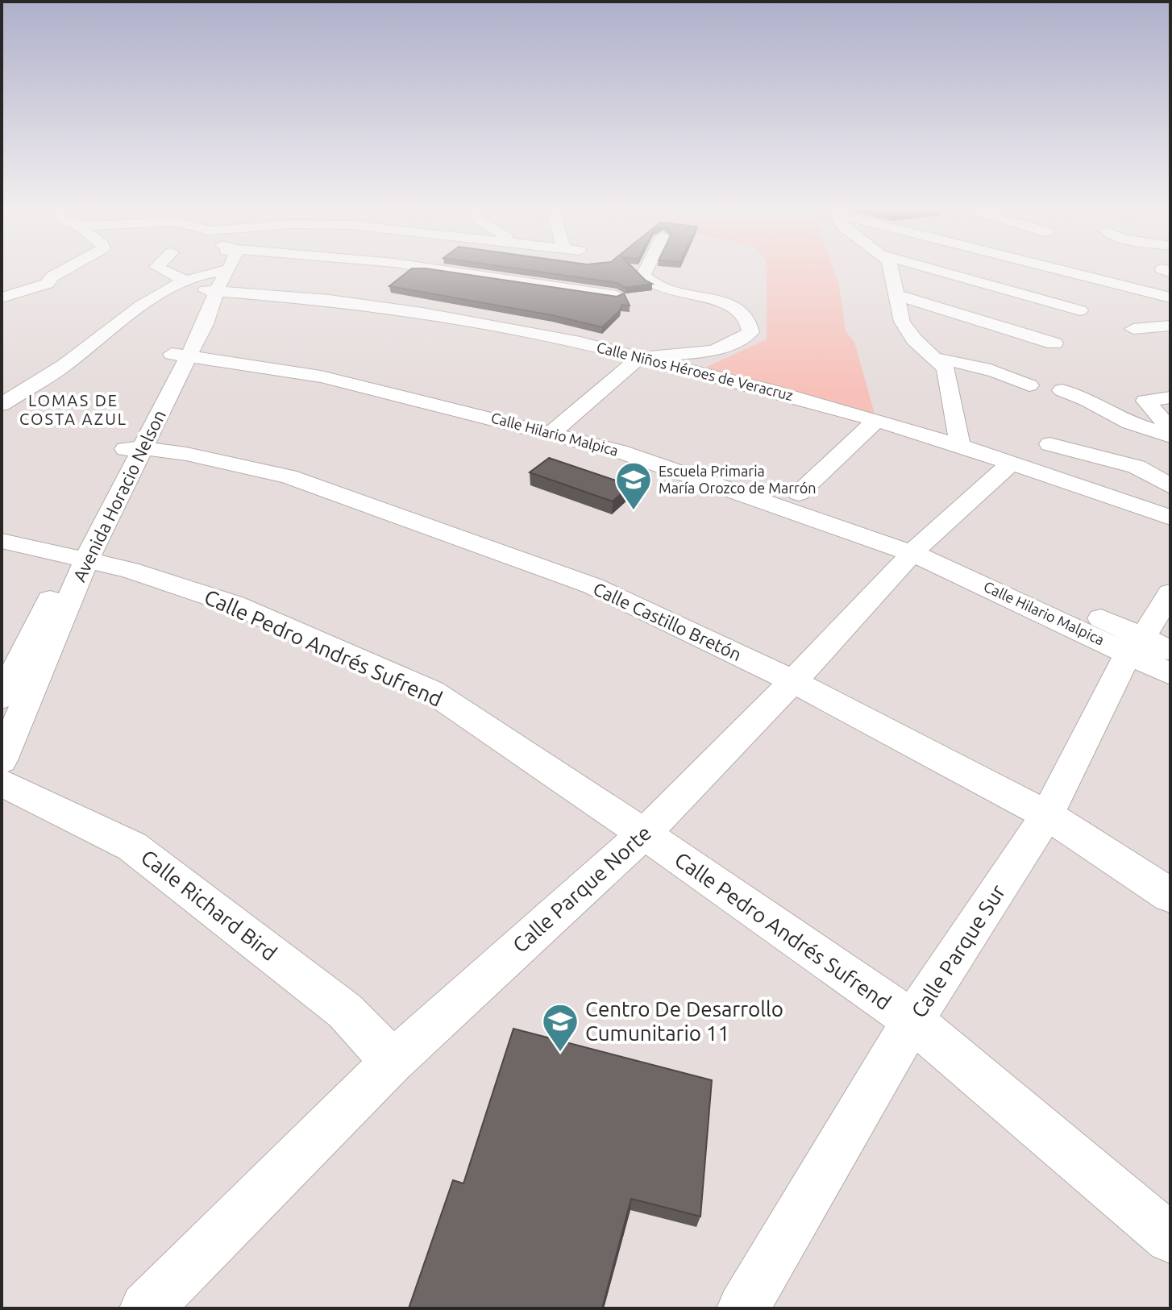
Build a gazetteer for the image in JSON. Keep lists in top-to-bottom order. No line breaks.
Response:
{"streets":{"street":["Calle Niños Héroes de Veracruz","Calle Hilario Malpica","Avenida Horacio Nelson","Calle Castillo Bretón","Calle Pedro Andrés Sufrend","Calle Parque Norte","Calle Richard Bird","Calle Parque Sur"]},"crossings":[["Calle Niños Héroes de Veracruz","Calle Parque Norte"],["Calle Hilario Malpica","Avenida Horacio Nelson"],["Calle Hilario Malpica","Calle Parque Norte"],["Calle Hilario Malpica","Calle Parque Sur"],["Avenida Horacio Nelson","Calle Castillo Bretón"],["Avenida Horacio Nelson","Calle Pedro Andrés Sufrend"],["Calle Castillo Bretón","Calle Parque Norte"],["Calle Castillo Bretón","Calle Parque Sur"],["Calle Pedro Andrés Sufrend","Calle Parque Norte"],["Calle Pedro Andrés Sufrend","Calle Parque Sur"],["Calle Parque Norte","Calle Richard Bird"]],"districts":["LOMAS DE COSTA AZUL"],"places":{"school or university":["Escuela Primaria María Orozco de Marrón","Centro De Desarrollo Cumunitario 11"]}}
